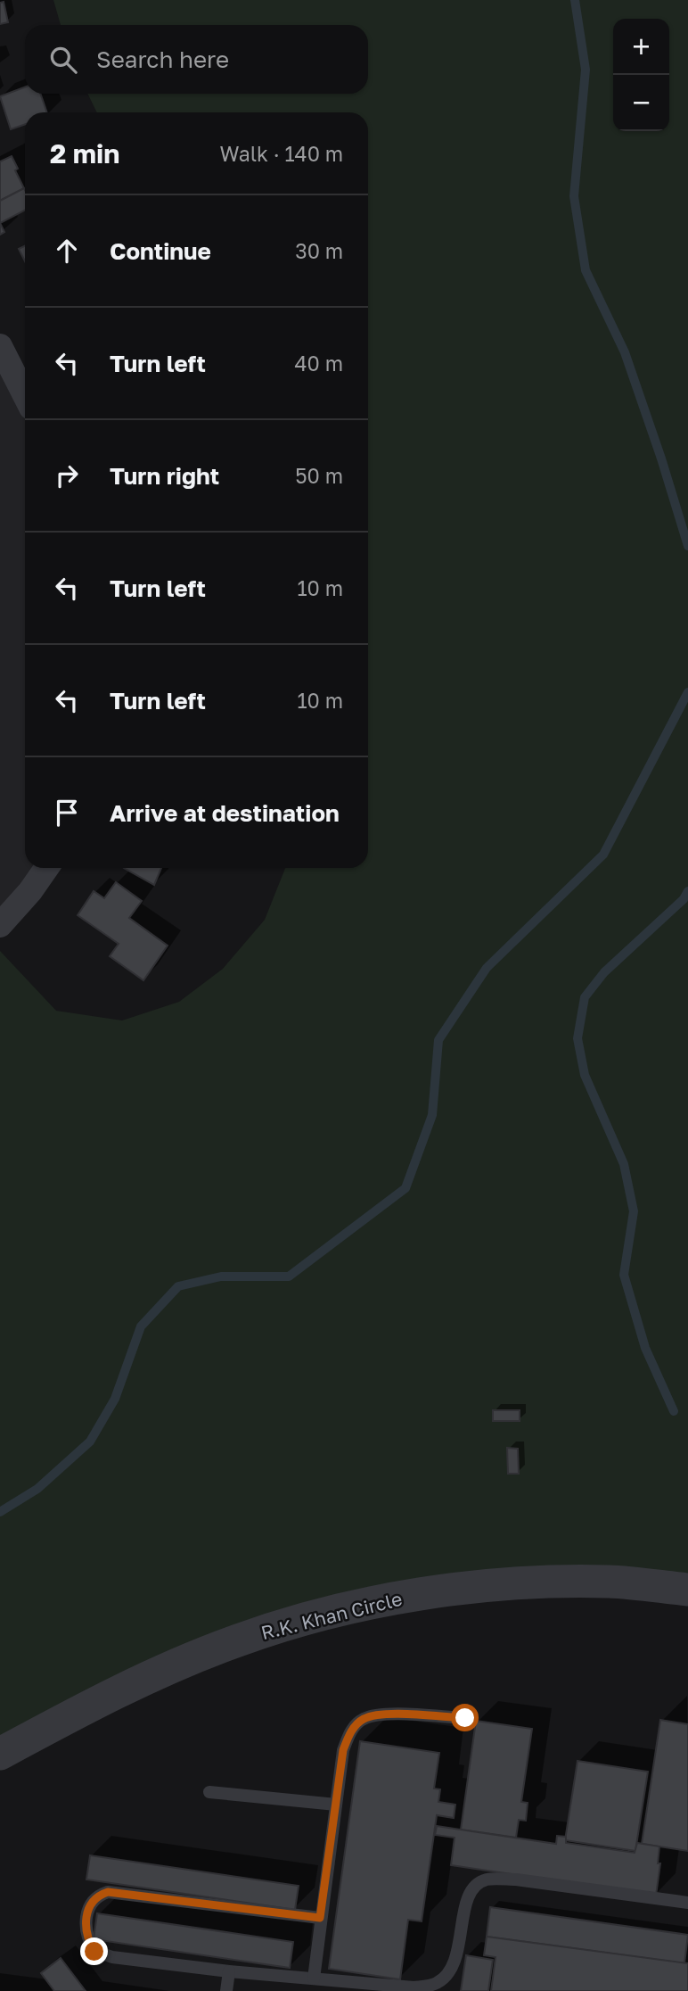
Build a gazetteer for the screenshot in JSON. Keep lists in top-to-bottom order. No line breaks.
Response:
{"streets":{"street":["R.K. Khan Circle"]},"page":{"map_buttons":["+","−"],"search":"Search here","heading":["2 min","Walk · 140 m"],"list":[["Continue","30 m"],["Turn left","40 m"],["Turn right","50 m"],["Turn left","10 m"],["Turn left","10 m"],"Arrive at destination"]}}
